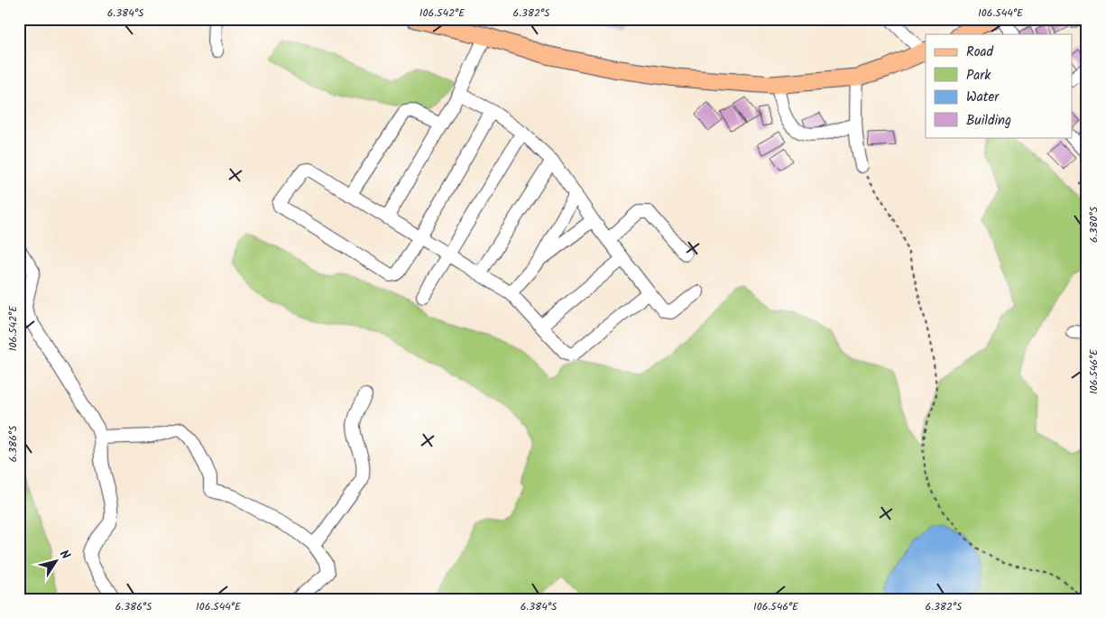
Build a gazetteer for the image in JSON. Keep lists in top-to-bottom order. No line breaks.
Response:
{"legend":["Road","Park","Water","Building"],"north":"top right","coordinates":["6.384°S","106.542°E","6.382°S","106.544°E","6.380°S","106.546°E","6.386°S"]}
